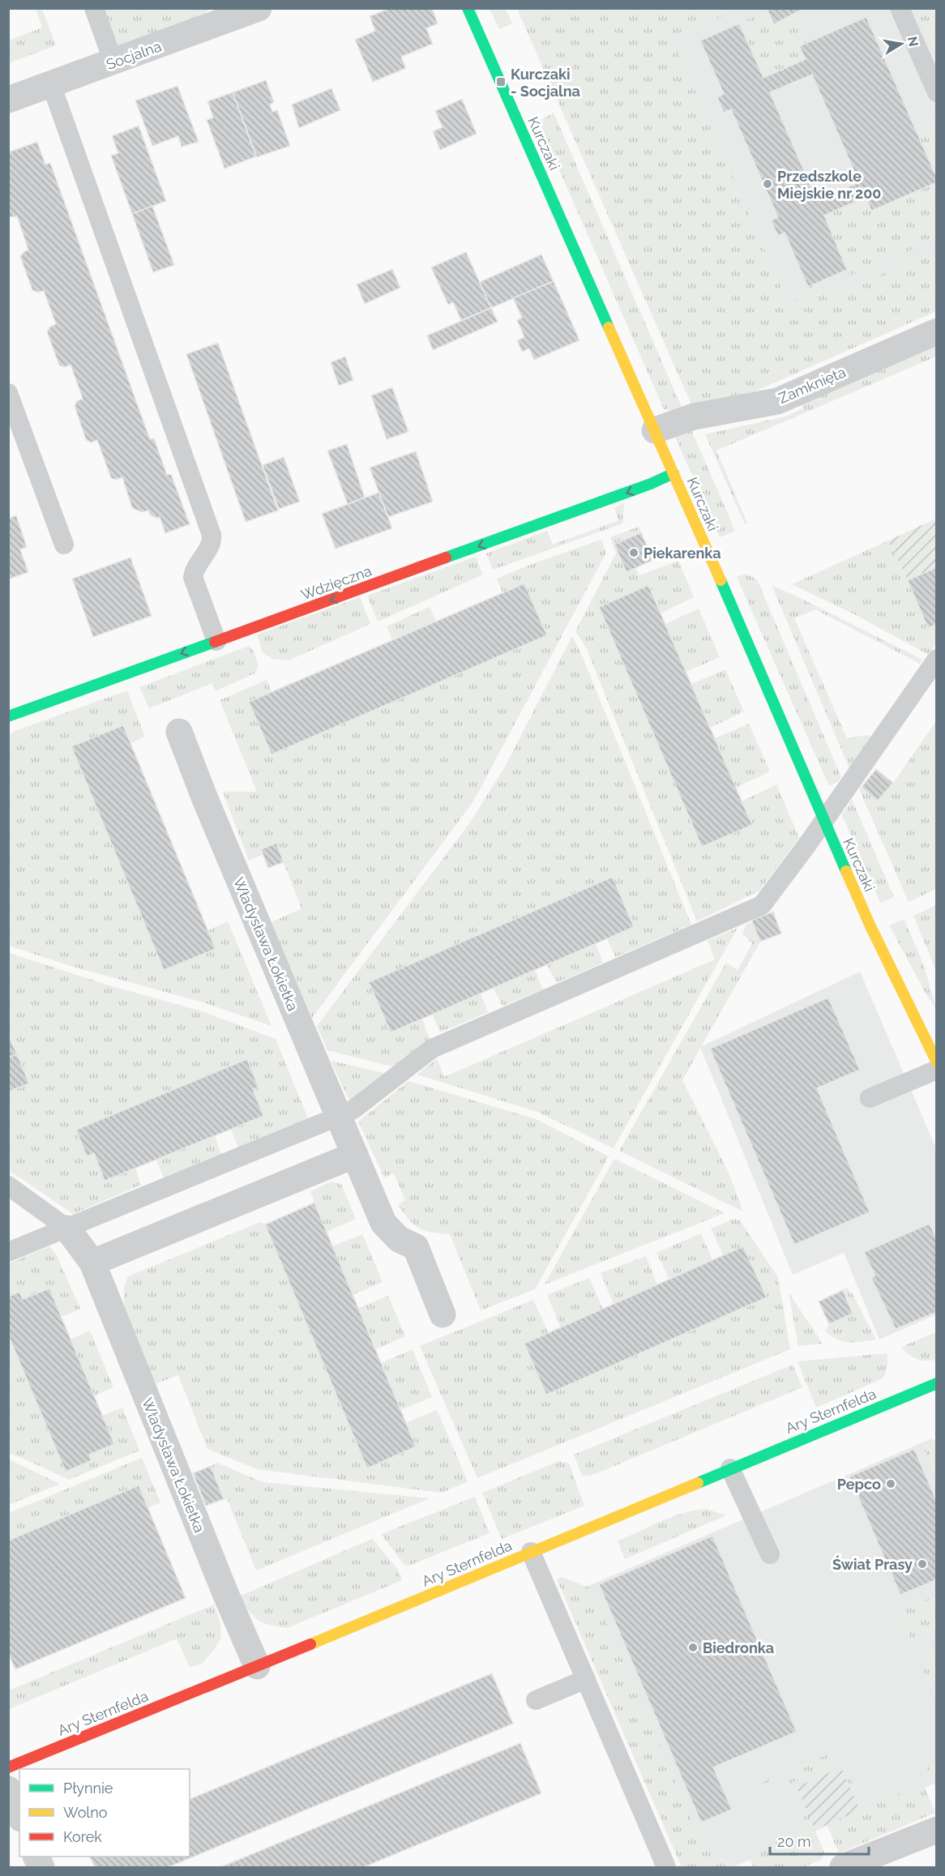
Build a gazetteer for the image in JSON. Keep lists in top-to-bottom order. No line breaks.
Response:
{"streets":{"street":["Socjalna","Kurczaki","Zamknięta","Wdzięczna","Władysława Łokietka","Ary Sternfelda"]},"crossings":[["Kurczaki","Zamknięta"],["Kurczaki","Wdzięczna"],["Władysława Łokietka","Ary Sternfelda"]],"one_way":["Wdzięczna"],"places":{"transit":["Kurczaki - Socjalna"],"other":["Przedszkole Miejskie nr 200","Piekarenka","Pepco","Świat Prasy","Biedronka"]},"legend":["Płynnie","Wolno","Korek"],"scale_bar":"20 m","north":"right"}
